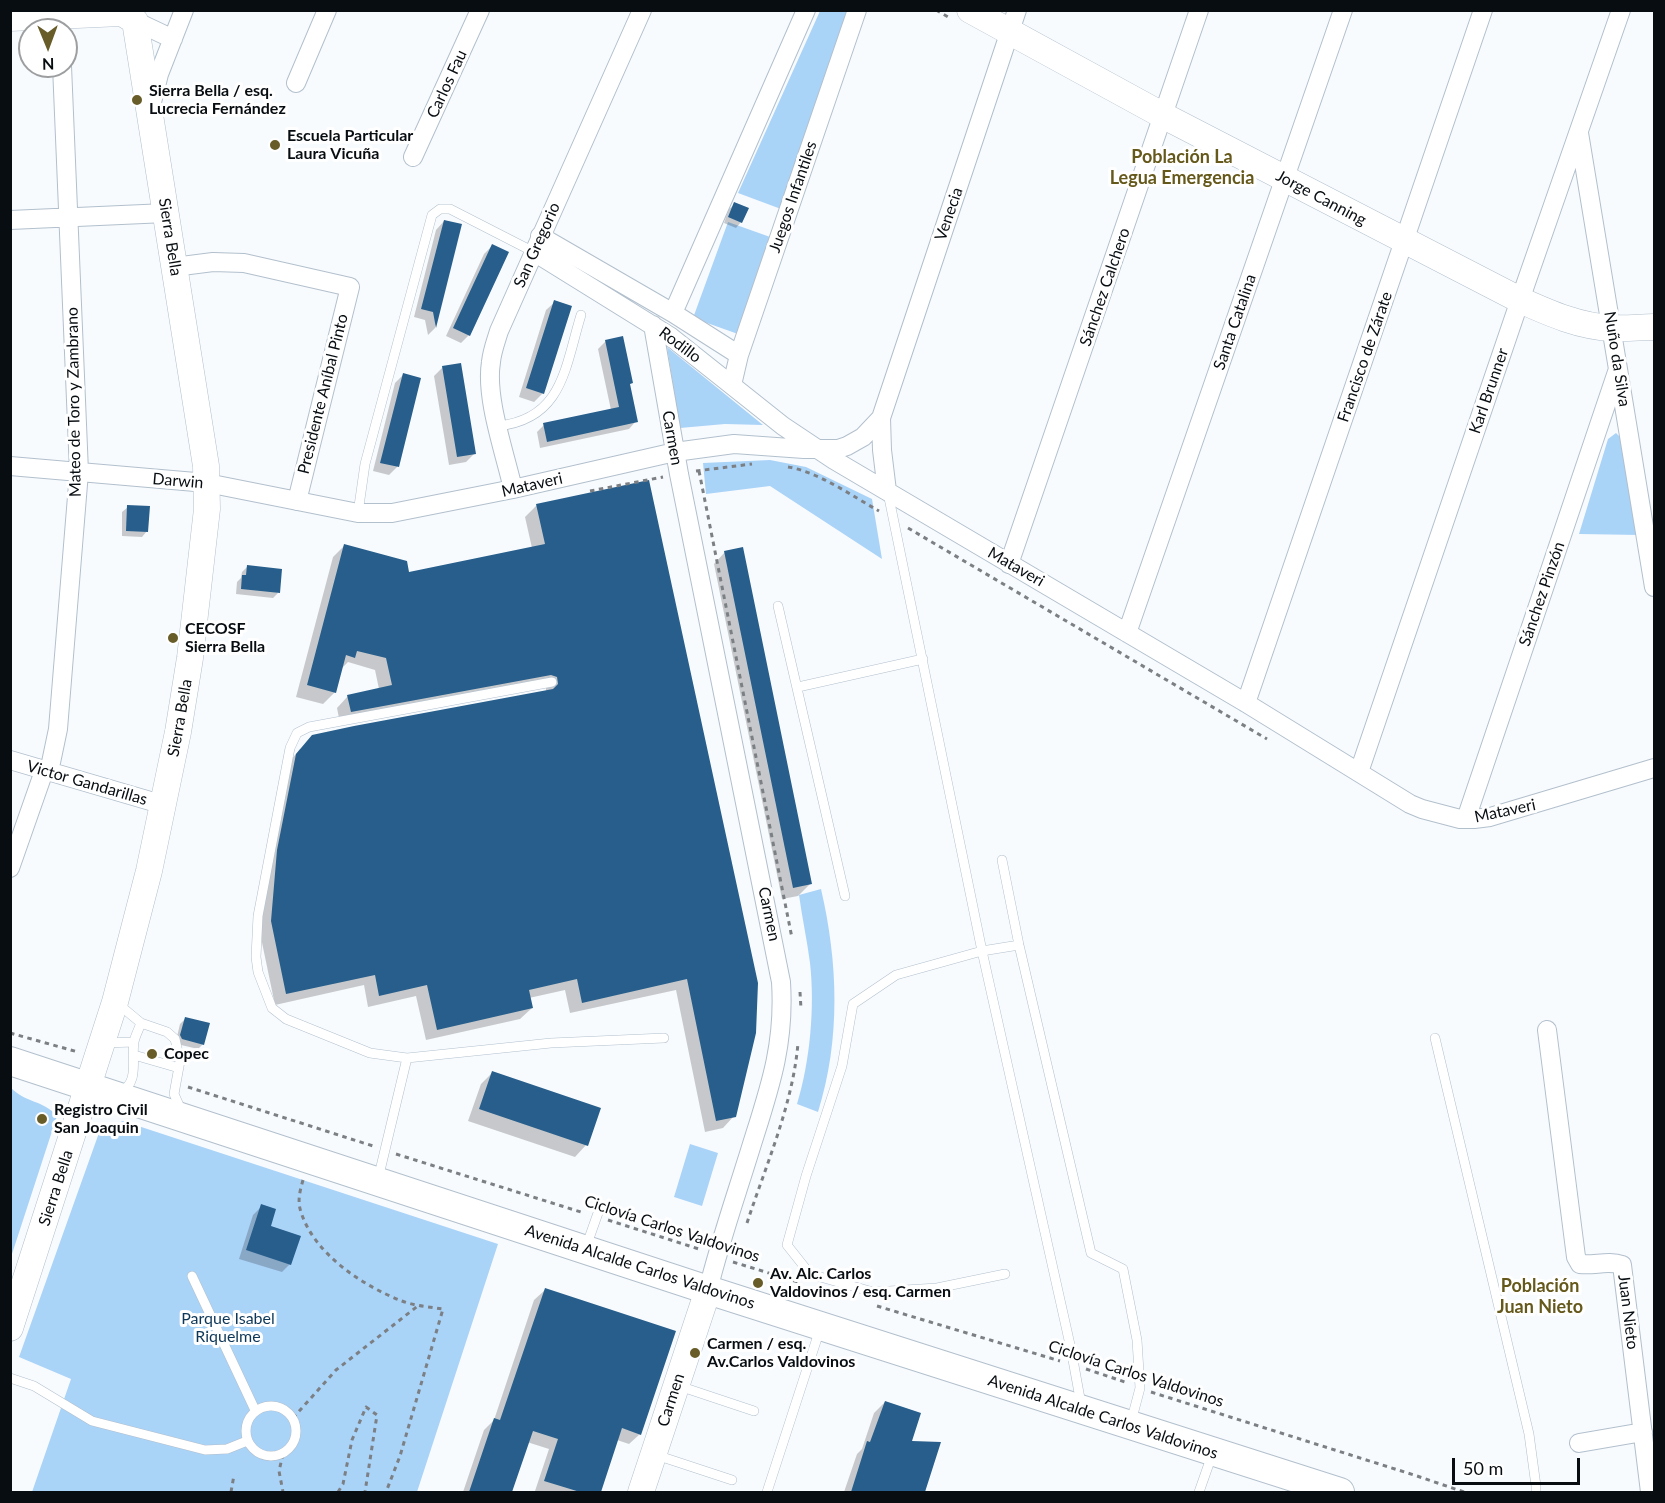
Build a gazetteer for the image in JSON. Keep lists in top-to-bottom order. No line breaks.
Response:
{"streets":{"main road":["Avenida Alcalde Carlos Valdovinos"],"street":["Carlos Fau","Juegos Infantiles","Jorge Canning","Venecia","Sierra Bella","San Gregorio","Sánchez Calchero","Santa Catalina","Rodillo","Francisco de Zárate","Nuño da Silva","Karl Brunner","Presidente Aníbal Pinto","Mateo de Toro y Zambrano","Carmen","Darwin","Mataveri","Sánchez Pinzón","Victor Gandarillas","Juan Nieto"],"path":["Ciclovía Carlos Valdovinos"]},"crossings":[["Juegos Infantiles","Rodillo"],["Jorge Canning","Venecia"],["Jorge Canning","Sánchez Calchero"],["Jorge Canning","Santa Catalina"],["Jorge Canning","Francisco de Zárate"],["Jorge Canning","Nuño da Silva"],["Jorge Canning","Karl Brunner"],["Venecia","Rodillo"],["Venecia","Mataveri"],["Sierra Bella","Presidente Aníbal Pinto"],["Sierra Bella","Darwin"],["Sierra Bella","Victor Gandarillas"],["Sierra Bella","Avenida Alcalde Carlos Valdovinos"],["San Gregorio","Rodillo"],["San Gregorio","Mataveri"],["Sánchez Calchero","Mataveri"],["Santa Catalina","Mataveri"],["Rodillo","Carmen"],["Rodillo","Mataveri"],["Francisco de Zárate","Mataveri"],["Nuño da Silva","Karl Brunner"],["Nuño da Silva","Sánchez Pinzón"],["Karl Brunner","Mataveri"],["Presidente Aníbal Pinto","Darwin"],["Mateo de Toro y Zambrano","Darwin"],["Mateo de Toro y Zambrano","Victor Gandarillas"],["Carmen","Mataveri"],["Carmen","Ciclovía Carlos Valdovinos"],["Carmen","Avenida Alcalde Carlos Valdovinos"],["Darwin","Mataveri"],["Mataveri","Sánchez Pinzón"]],"districts":["Población La Legua Emergencia","Población Juan Nieto"],"parks":["Parque Isabel Riquelme"],"places":["Sierra Bella / esq. Lucrecia Fernández","Escuela Particular Laura Vicuña","CECOSF Sierra Bella","Copec","Registro Civil San Joaquin","Av. Alc. Carlos Valdovinos / esq. Carmen","Carmen / esq. Av.Carlos Valdovinos"],"scale_bar":"50 m","north":"bottom"}
